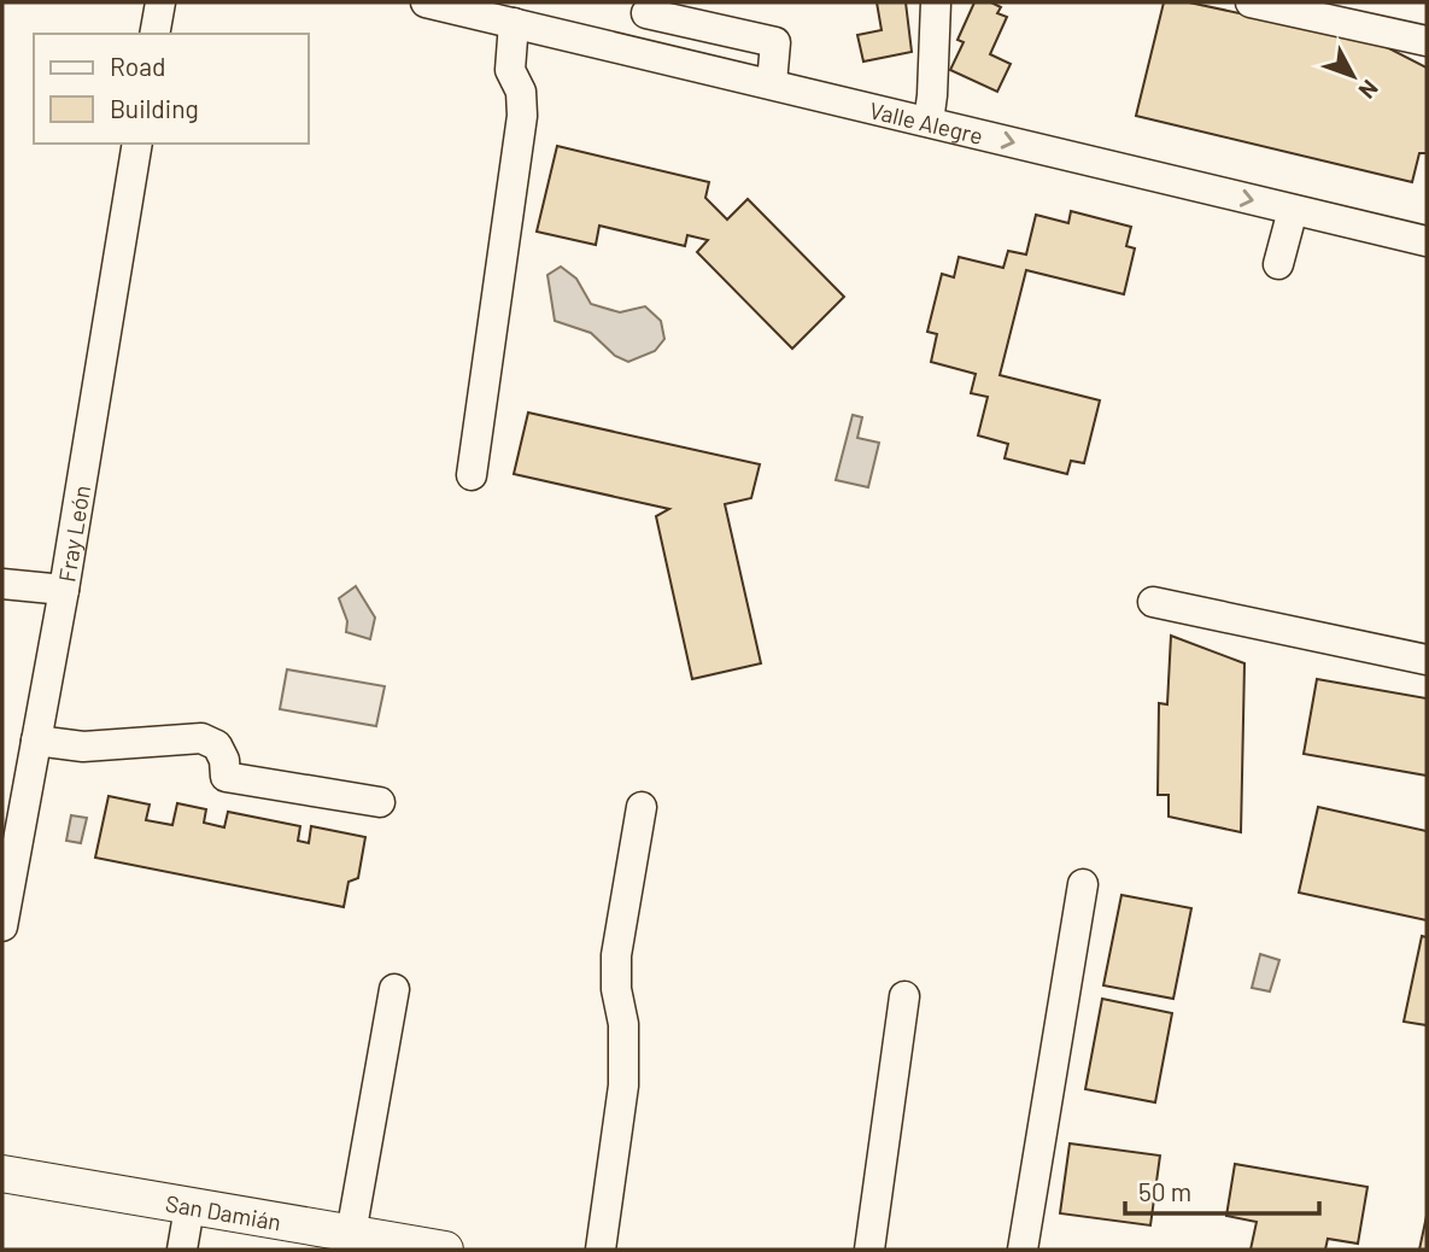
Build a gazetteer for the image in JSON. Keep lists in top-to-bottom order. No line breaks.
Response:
{"streets":{"main road":["San Damián"],"street":["Valle Alegre","Fray León"]},"one_way":["Valle Alegre"],"legend":["Road","Building"],"scale_bar":"50 m","north":"bottom right"}
